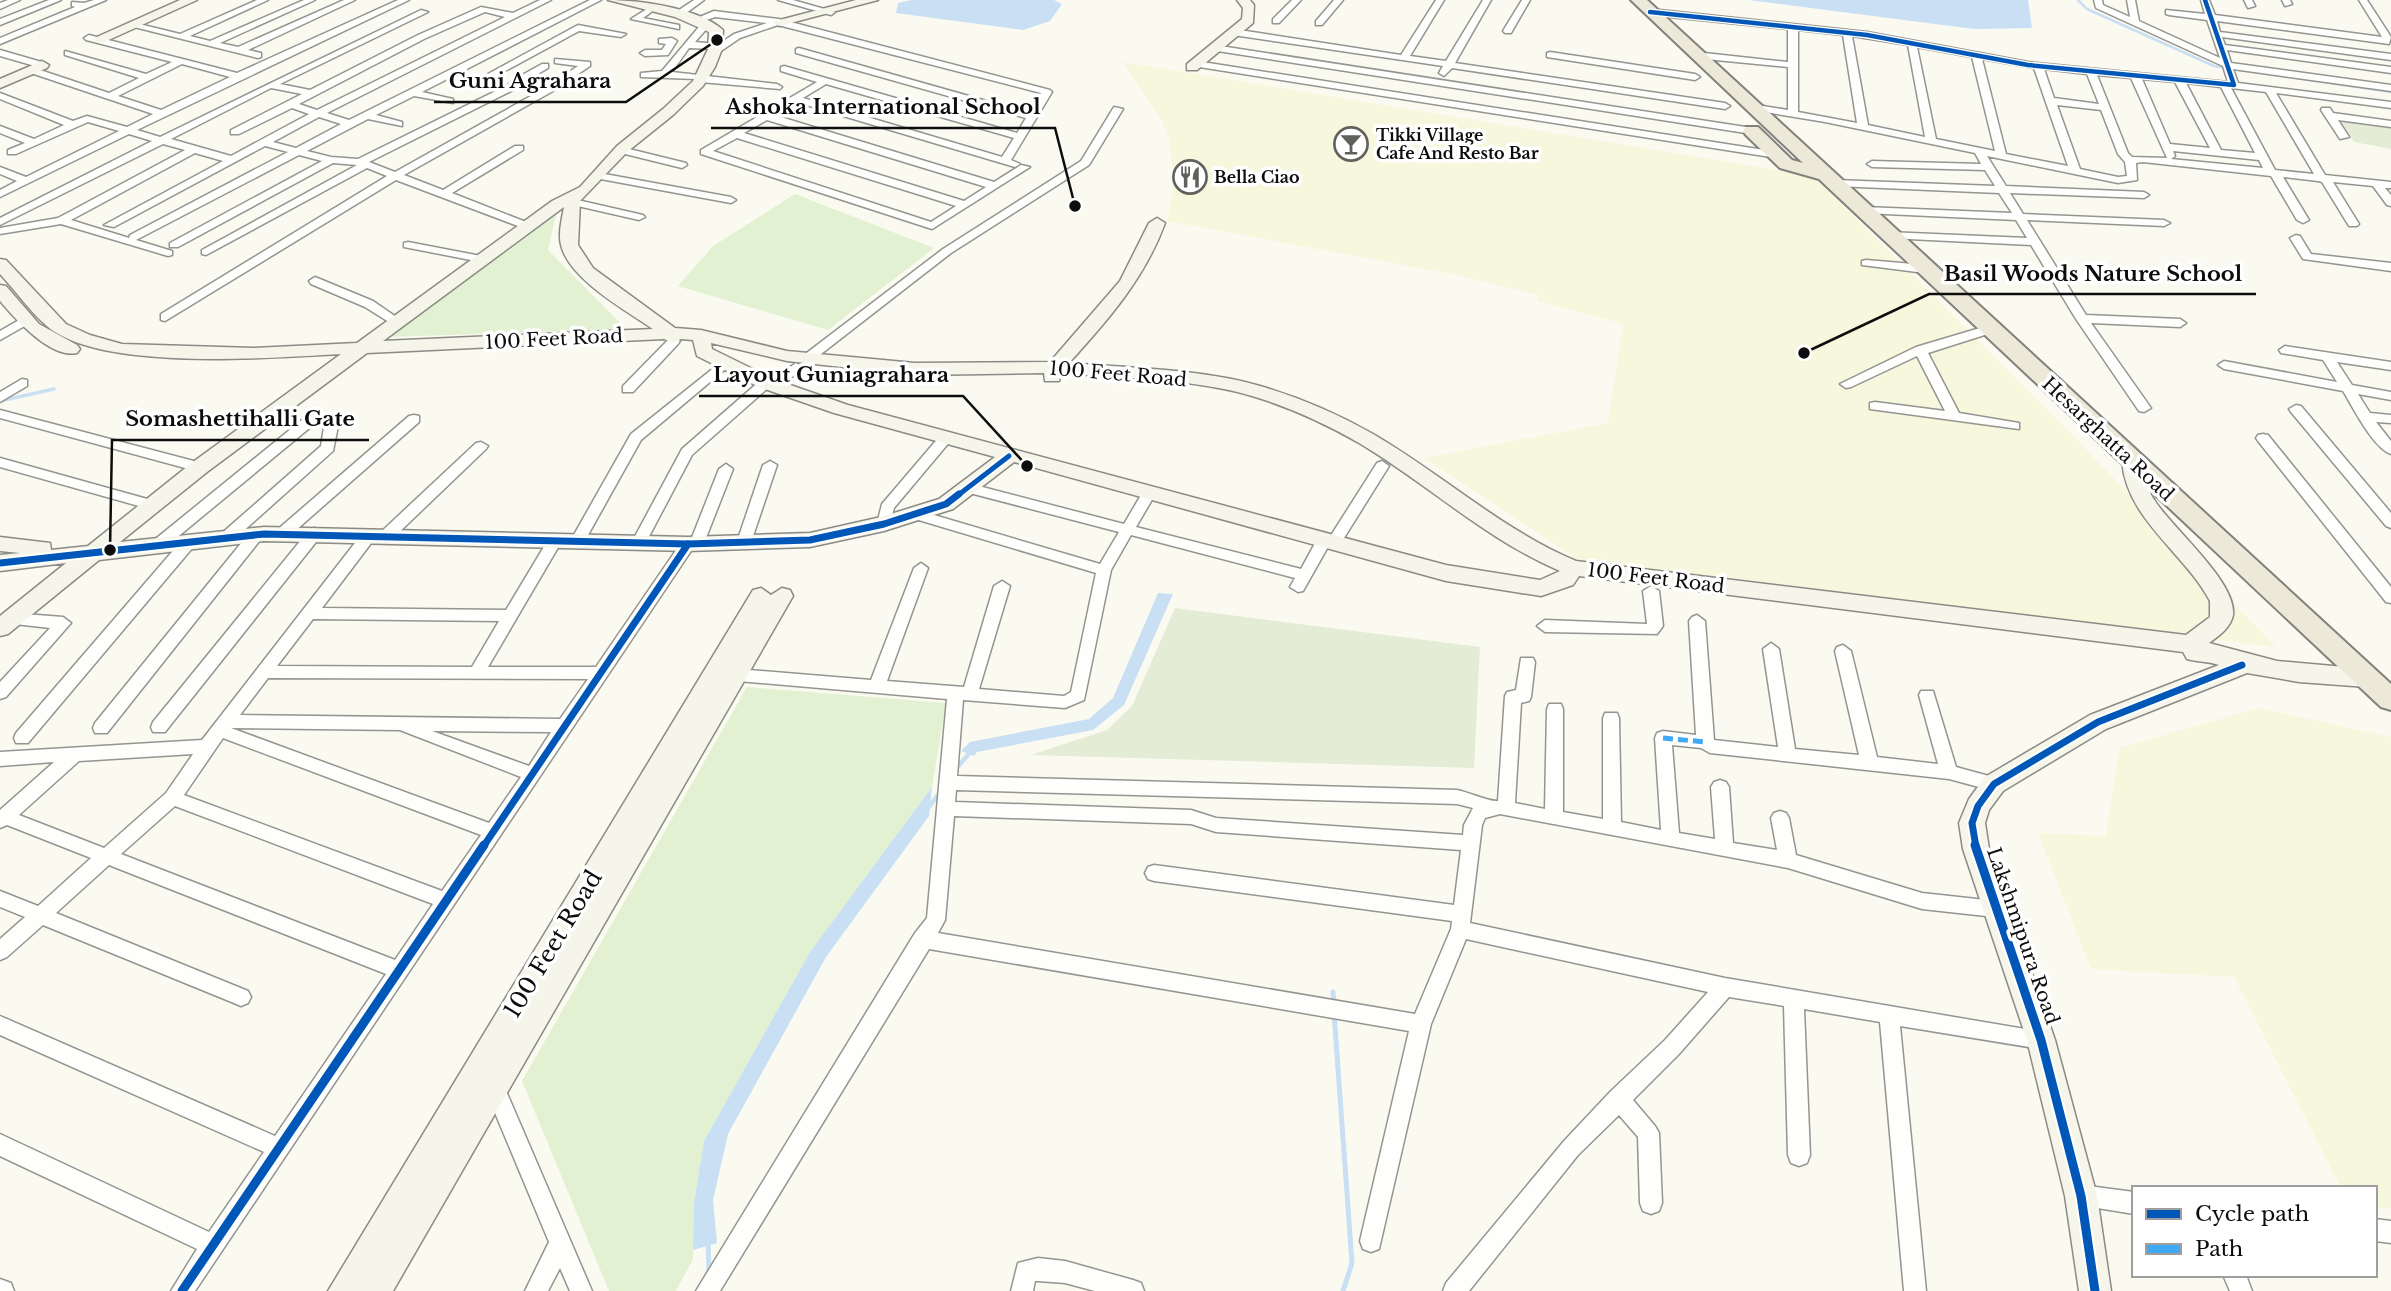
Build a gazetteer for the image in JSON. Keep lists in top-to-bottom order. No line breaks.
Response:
{"streets":{"main road":["100 Feet Road","Hesarghatta Road","Lakshmipura Road"]},"crossings":[["100 Feet Road","Hesarghatta Road"],["100 Feet Road","Lakshmipura Road"]],"places":{"other":["Guni Agrahara","Ashoka International School","Basil Woods Nature School","Layout Guniagrahara","Somashettihalli Gate"],"bar":["Tikki Village Cafe And Resto Bar"],"restaurant":["Bella Ciao"]},"legend":["Cycle path","Path"]}
